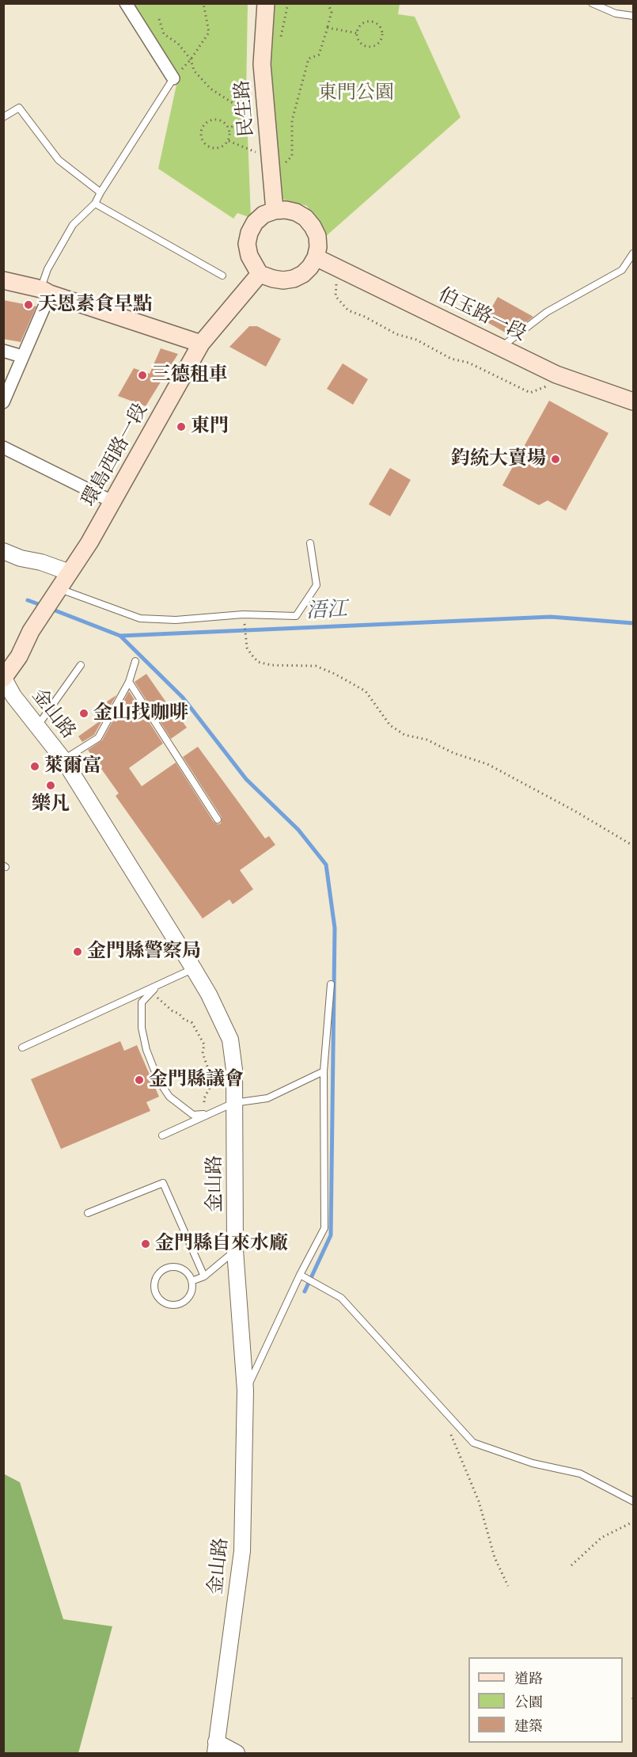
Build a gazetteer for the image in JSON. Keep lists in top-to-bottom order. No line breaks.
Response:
{"streets":{"main road":["民生路","伯玉路一段","環島西路一段"],"street":["金山路"]},"crossings":[["民生路","伯玉路一段"],["民生路","環島西路一段"],["伯玉路一段","環島西路一段"],["環島西路一段","金山路"]],"water":["浯江"],"parks":["東門公園"],"places":["天恩素食早點","三德租車","東門","鈞統大賣場","金山找咖啡","萊爾富","樂凡","金門縣警察局","金門縣議會","金門縣自來水廠"],"legend":["道路","公園","建築"]}
